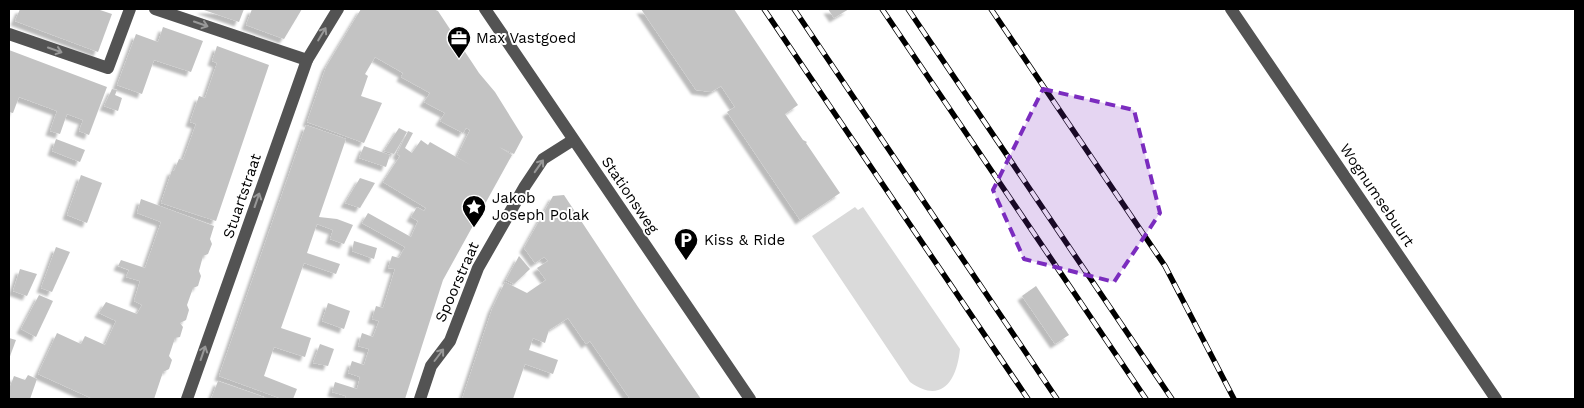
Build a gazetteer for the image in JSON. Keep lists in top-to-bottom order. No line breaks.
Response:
{"streets":{"street":["Stationsweg","Wognumsebuurt","Stuartstraat","Spoorstraat"]},"crossings":[["Stationsweg","Spoorstraat"]],"one_way":["Stuartstraat","Spoorstraat"],"places":{"office":["Max Vastgoed"],"place":["Jakob Joseph Polak"],"parking":["Kiss & Ride"]}}
